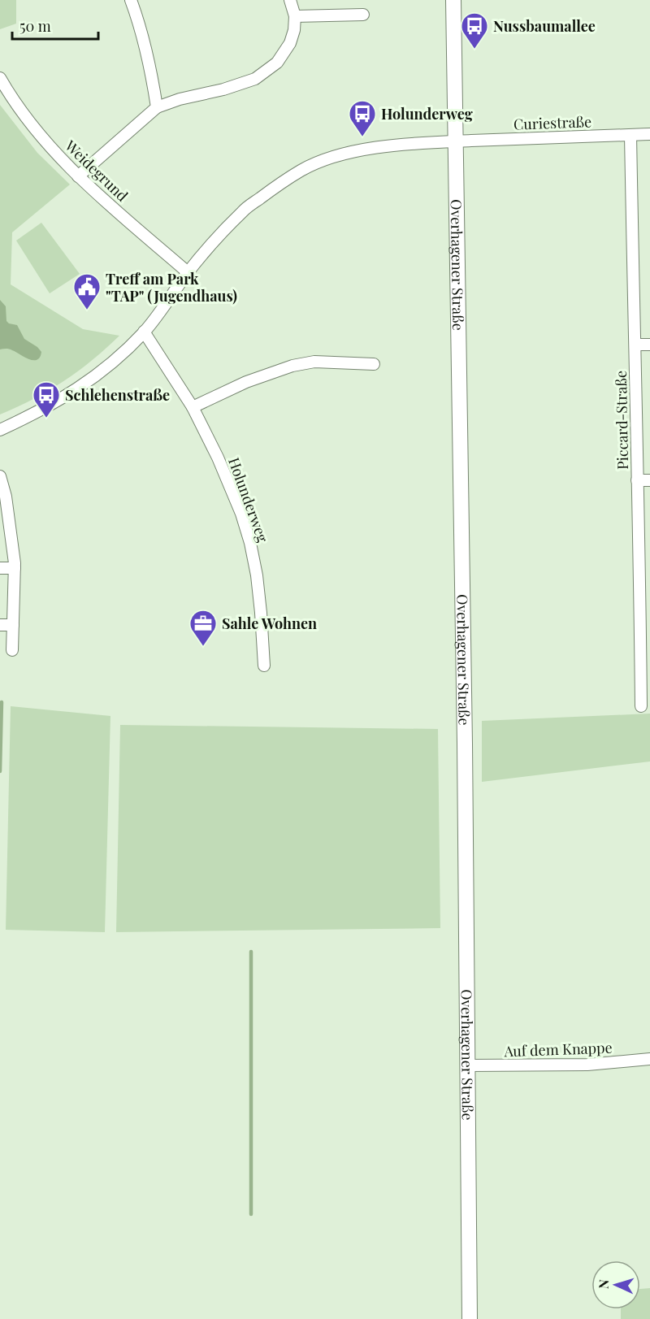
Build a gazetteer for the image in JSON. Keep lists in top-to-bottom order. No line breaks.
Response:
{"streets":{"main road":["Overhagener Straße"],"street":["Curiestraße","Weidegrund","Piccard-Straße","Holunderweg","Auf dem Knappe"]},"crossings":[["Curiestraße","Overhagener Straße"],["Curiestraße","Piccard-Straße"],["Overhagener Straße","Auf dem Knappe"]],"places":{"bus stop":["Nussbaumallee","Holunderweg","Schlehenstraße"],"public building":["Treff am Park \"TAP\" (Jugendhaus)"],"office":["Sahle Wohnen"]},"scale_bar":"50 m","north":"left"}
